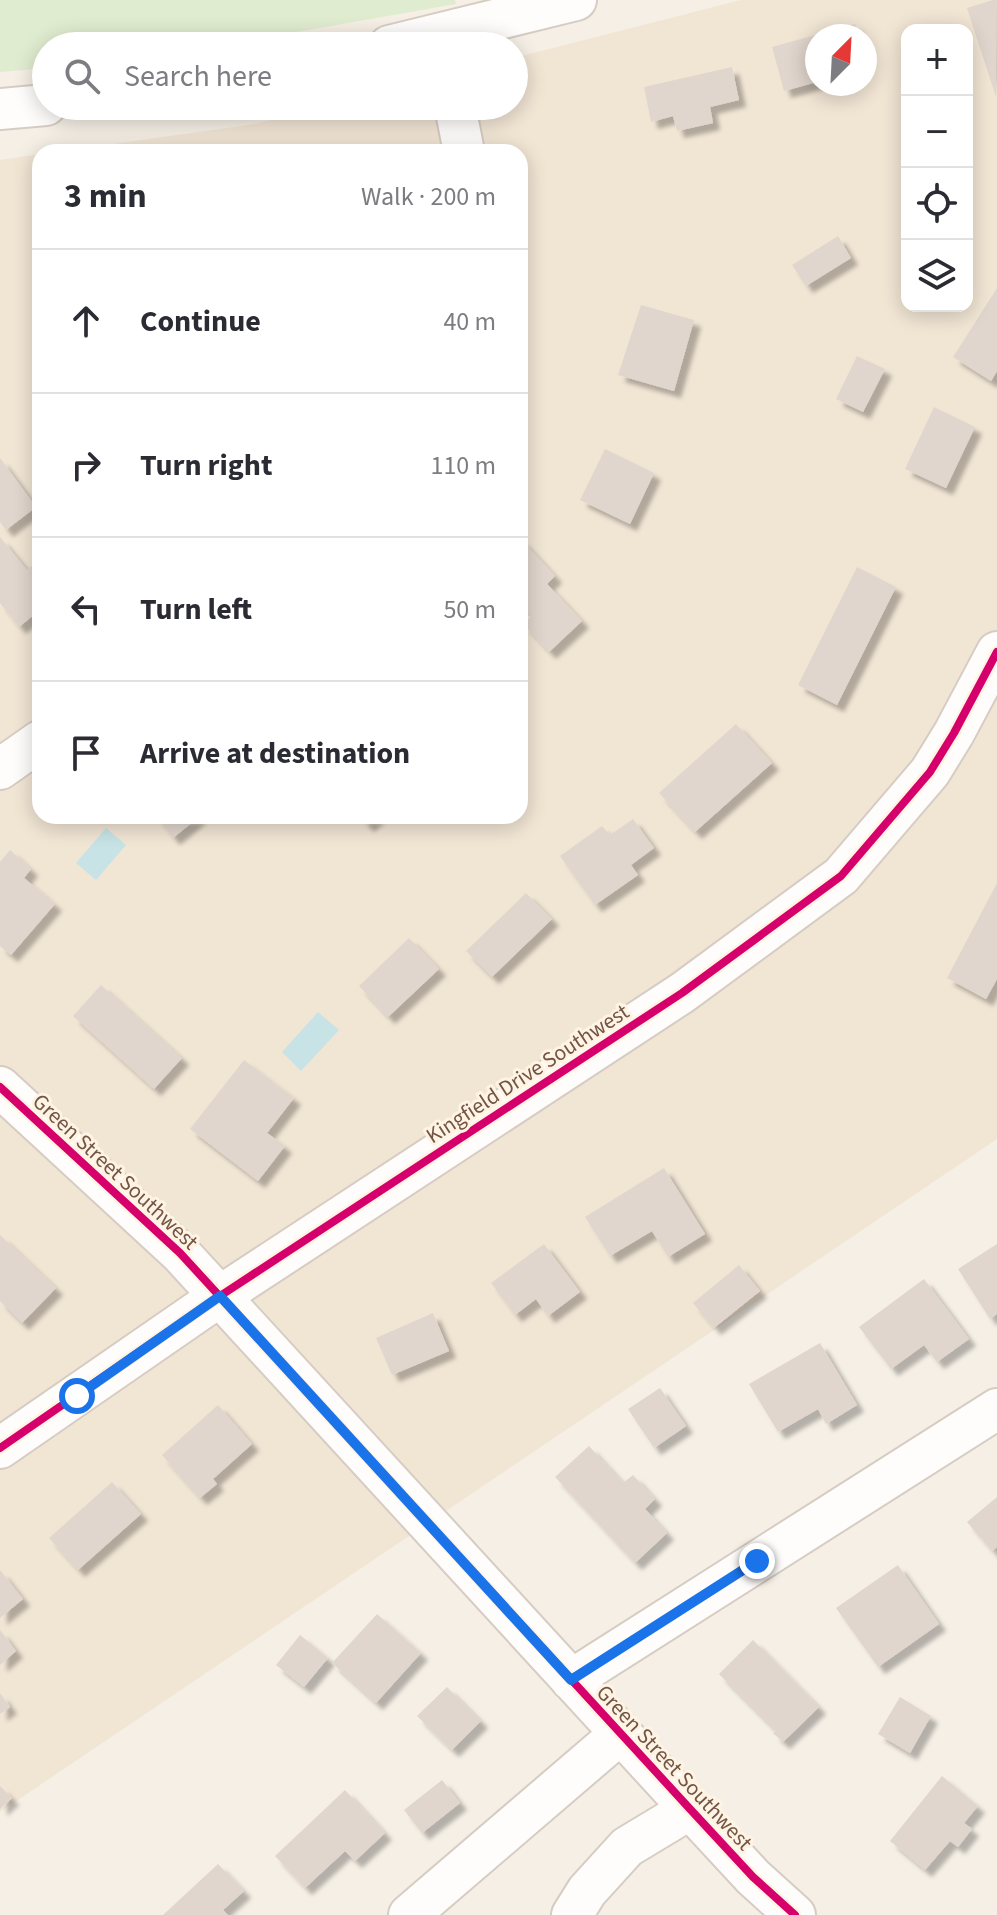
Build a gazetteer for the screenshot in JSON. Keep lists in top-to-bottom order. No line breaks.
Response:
{"streets":{"street":["Kingfield Drive Southwest","Green Street Southwest"]},"crossings":[["Kingfield Drive Southwest","Green Street Southwest"]],"north":"top right","page":{"map_buttons":["+","−"],"search":"Search here","heading":["3 min","Walk · 200 m"],"list":[["Continue","40 m"],["Turn right","110 m"],["Turn left","50 m"],"Arrive at destination"]}}
